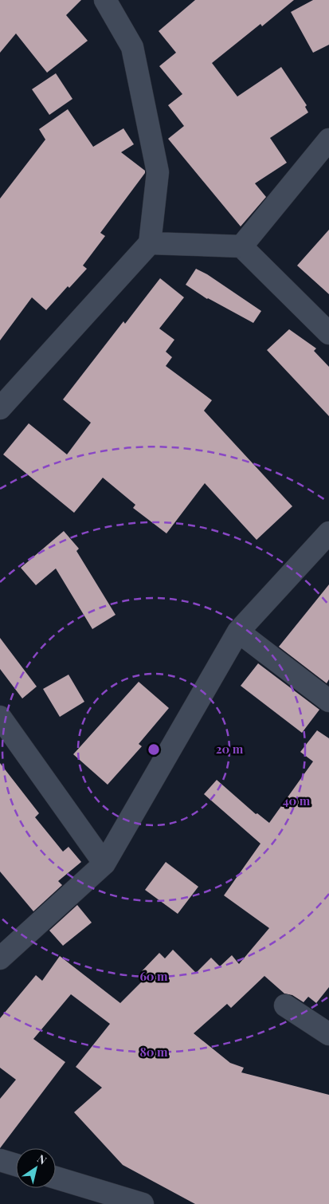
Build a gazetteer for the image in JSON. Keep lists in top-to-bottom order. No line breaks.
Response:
{"north":"top right","rings":["20 m","40 m","60 m","80 m"]}
